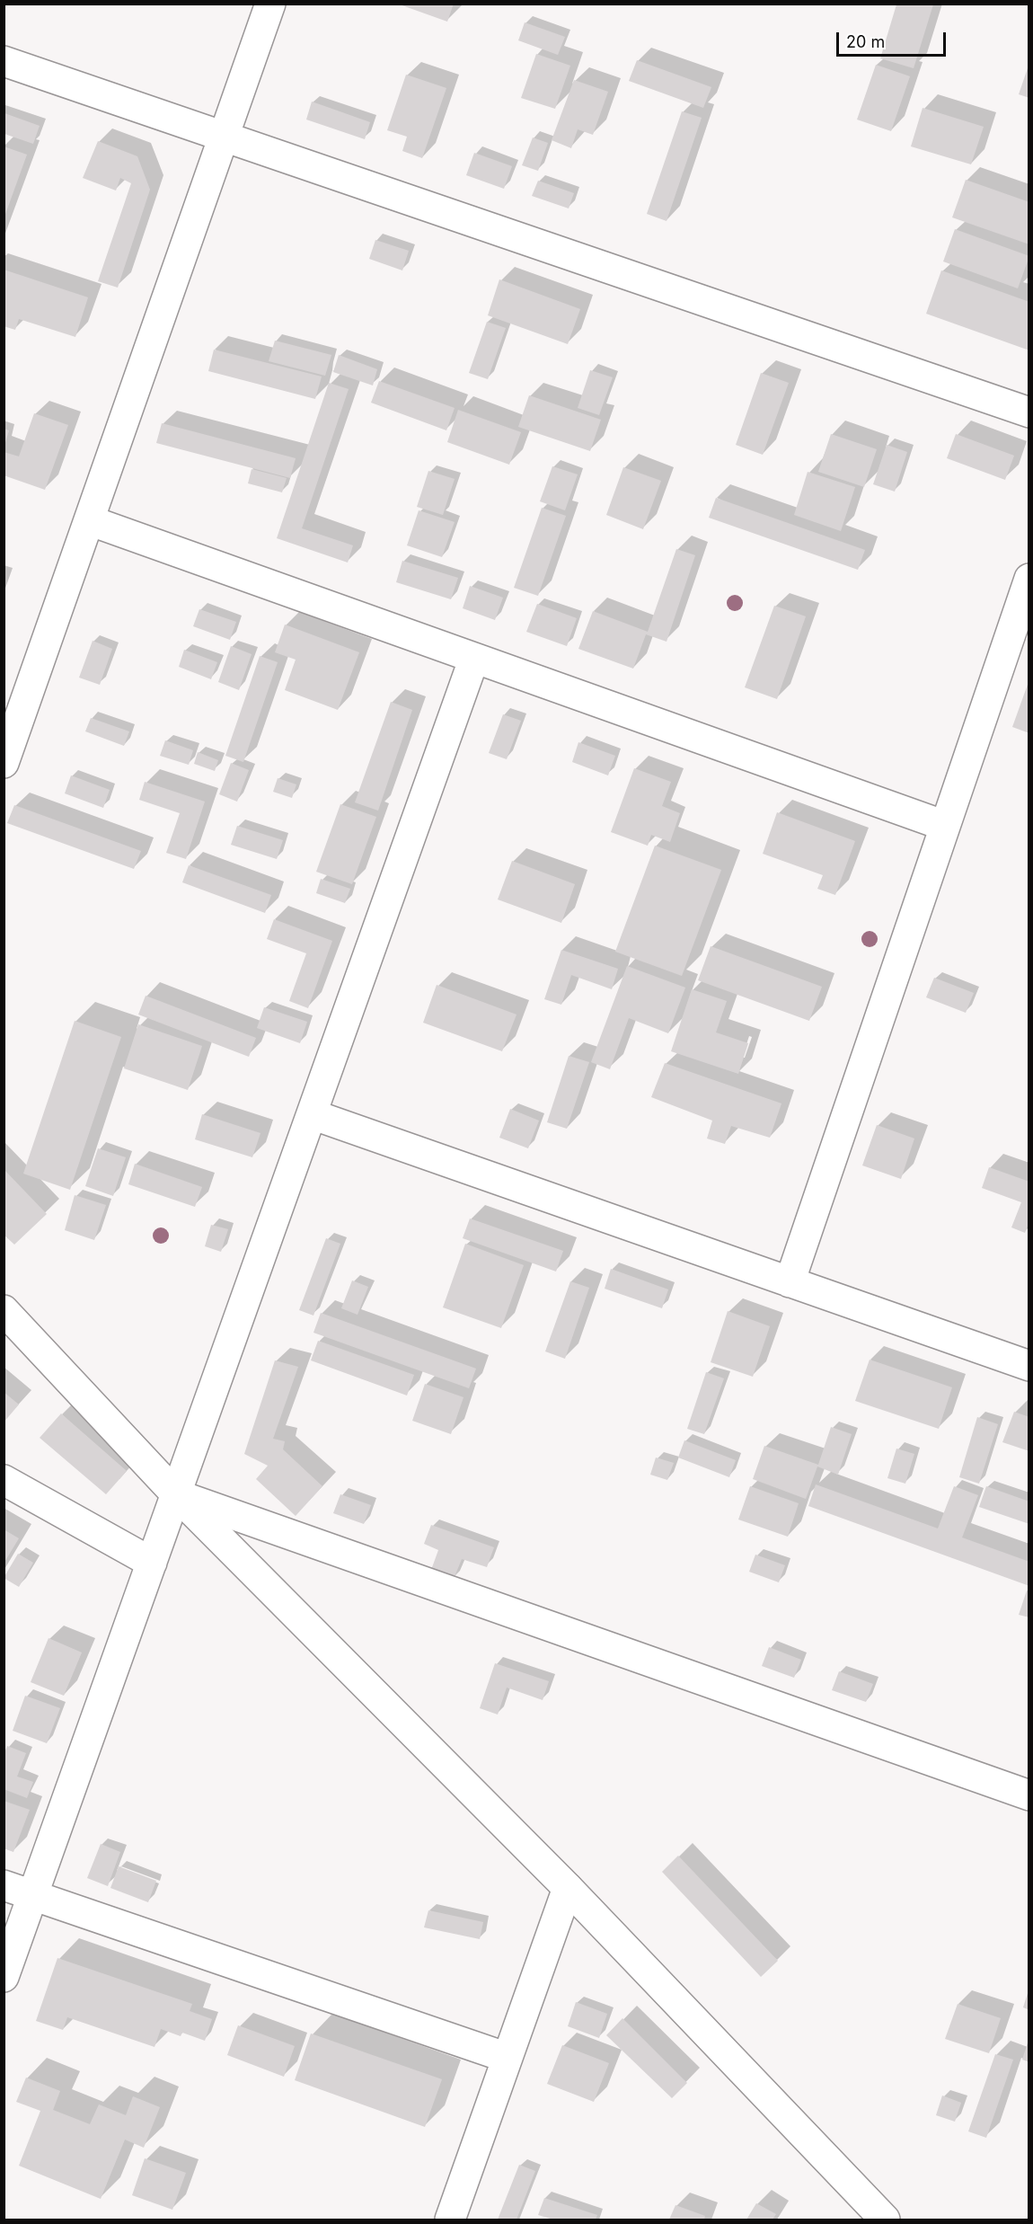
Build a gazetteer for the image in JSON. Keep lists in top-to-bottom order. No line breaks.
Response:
{"scale_bar":"20 m"}
